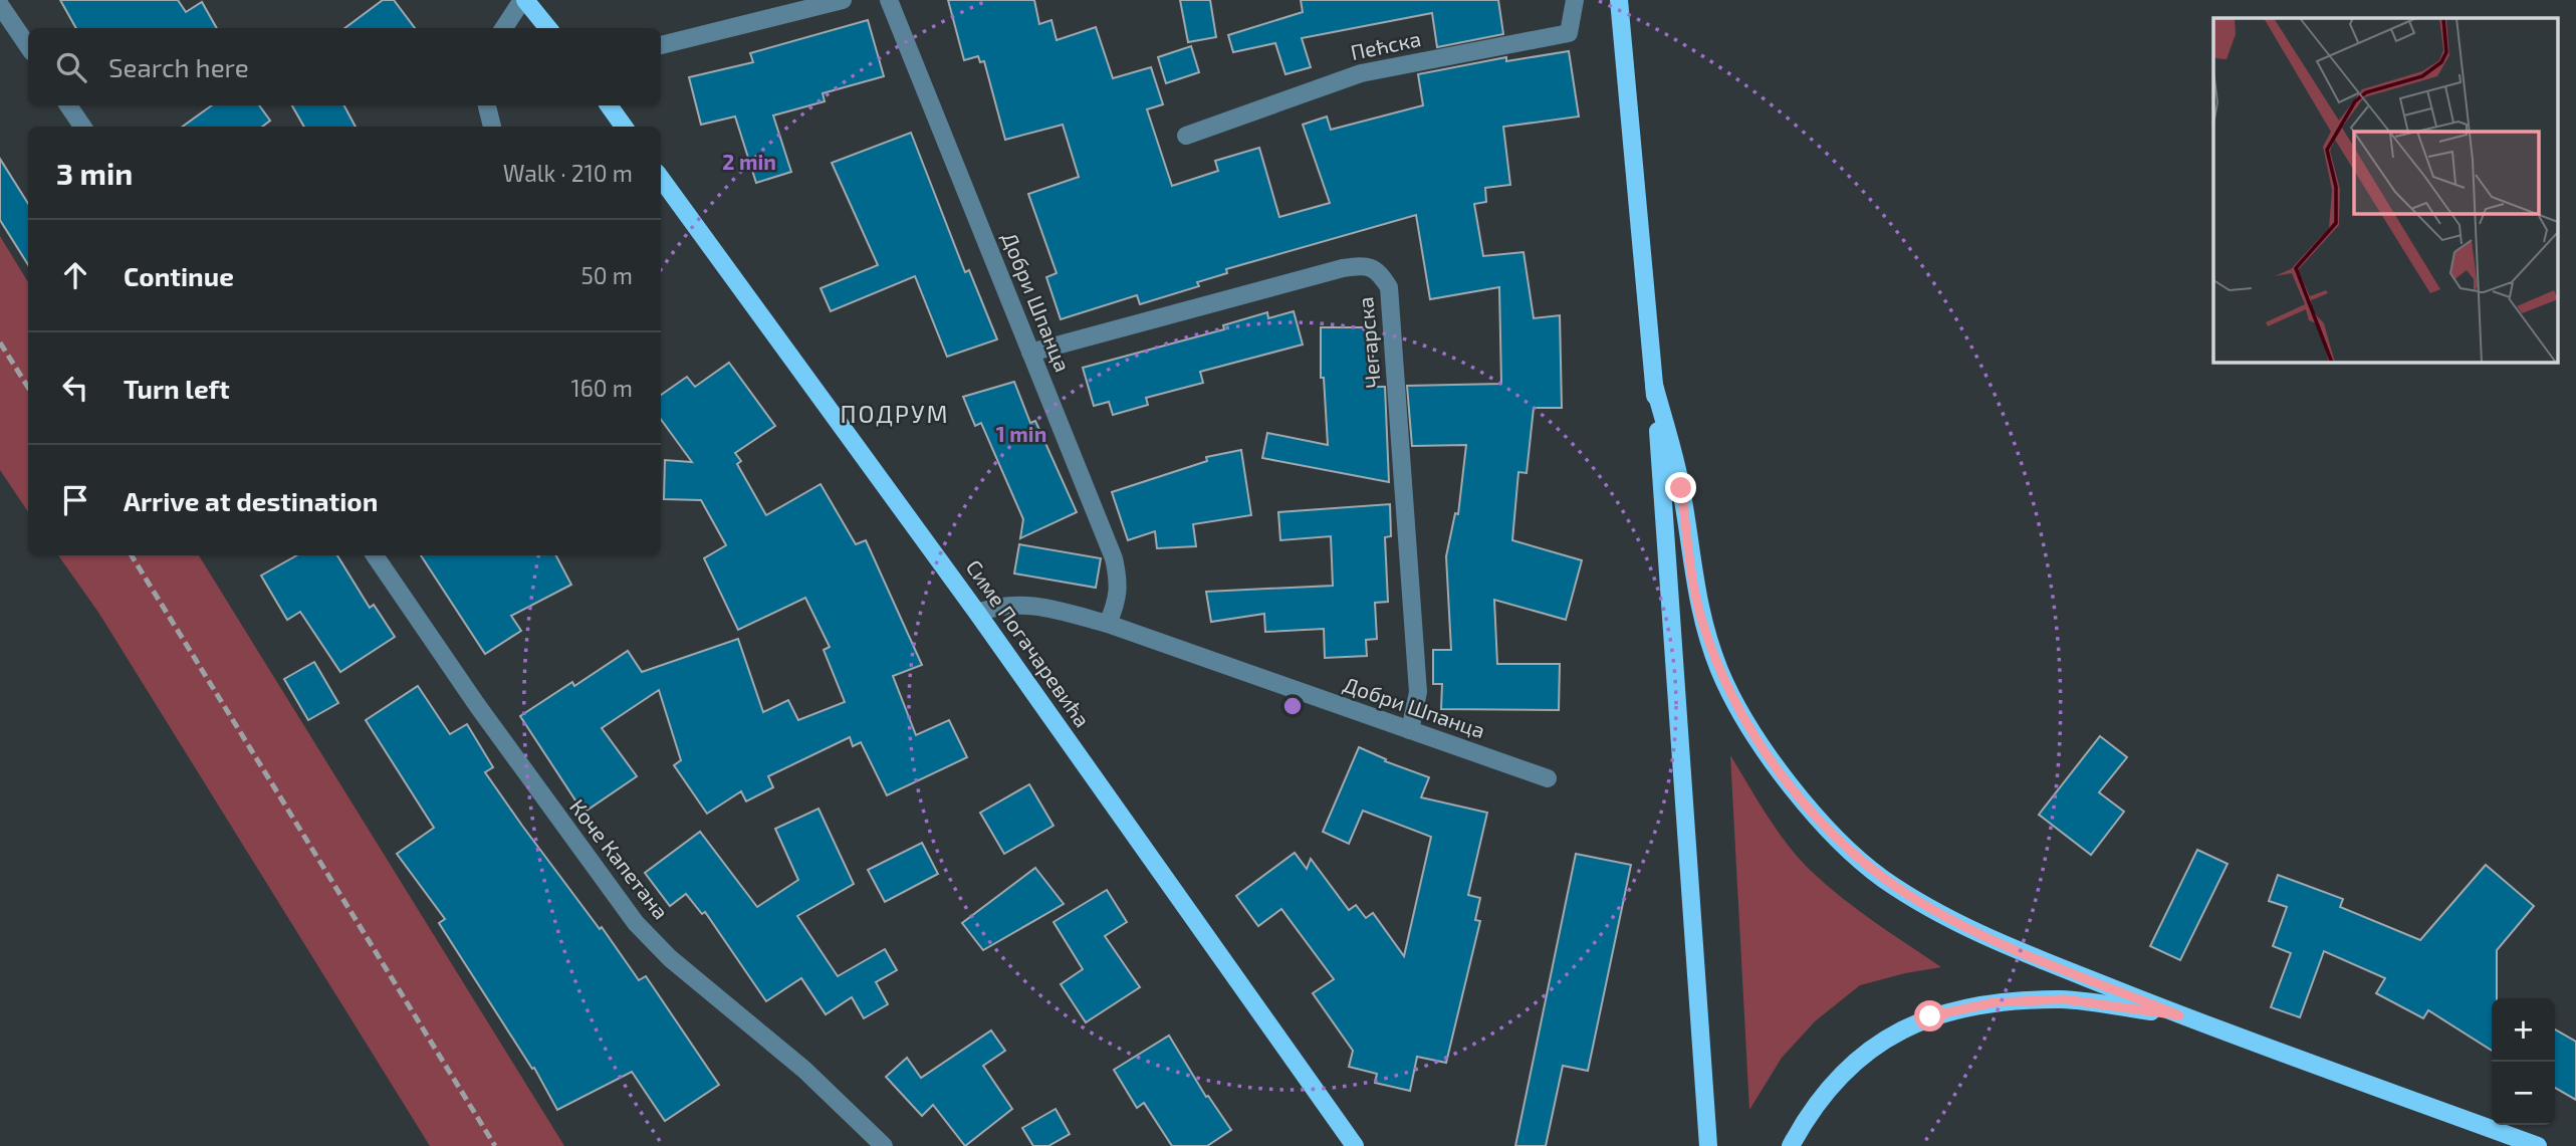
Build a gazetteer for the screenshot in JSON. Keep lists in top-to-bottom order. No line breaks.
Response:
{"streets":{"main road":["Симе Погачаревића"],"street":["Пећска","Добри Шпанца","Чегарска","Коче Капетана"]},"crossings":[["Добри Шпанца","Чегарска"],["Добри Шпанца","Симе Погачаревића"]],"districts":["ПОДРУМ"],"page":{"search":"Search here","heading":["3 min","Walk · 210 m"],"list":[["Continue","50 m"],["Turn left","160 m"],"Arrive at destination"],"map_buttons":["+","−"]},"rings":["2 min","1 min"]}
